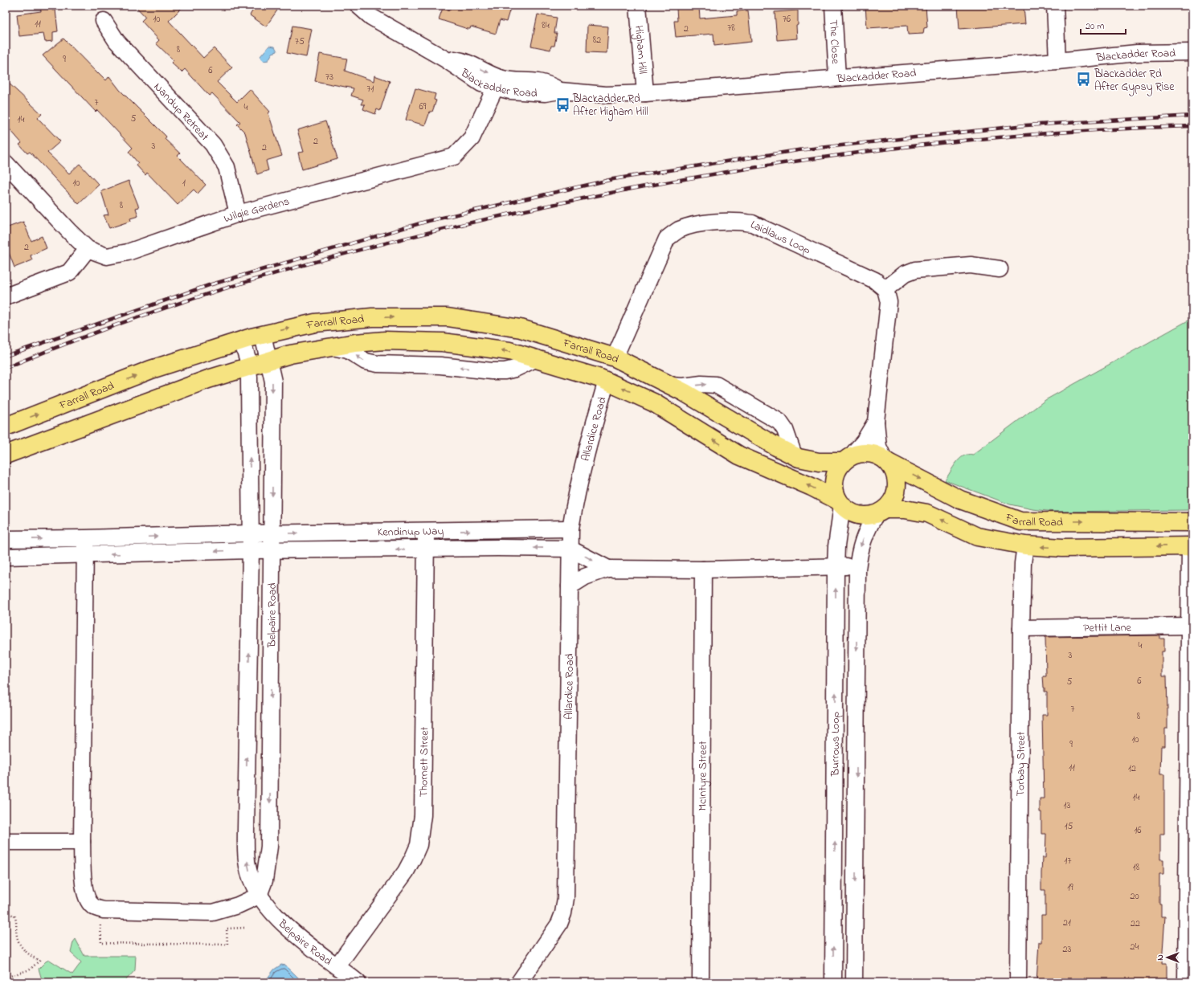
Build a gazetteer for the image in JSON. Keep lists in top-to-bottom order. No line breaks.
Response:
{"streets":{"main road":["Farrall Road"],"street":["The Close","Higham Hill","Blackadder Road","Nandup Retreat","Wilgie Gardens","Laidlaws Loop","Allardice Road","Kendinup Way","Belpaire Road","Pettit Lane","Burrows Loop","Thornett Street","Torbay Street","McIntyre Street"]},"crossings":[["The Close","Blackadder Road"],["Higham Hill","Blackadder Road"],["Blackadder Road","Wilgie Gardens"],["Nandup Retreat","Wilgie Gardens"],["Laidlaws Loop","Farrall Road"],["Farrall Road","Allardice Road"],["Farrall Road","Belpaire Road"],["Farrall Road","Burrows Loop"],["Allardice Road","Kendinup Way"],["Kendinup Way","Belpaire Road"],["Kendinup Way","Thornett Street"],["Belpaire Road","Thornett Street"],["Pettit Lane","Torbay Street"]],"places":{"bus stop":["Blackadder Rd After Gypsy Rise","Blackadder Rd After Higham Hill"]},"house_numbers":["10","76","11","84","78","2","82","75","8","9","6","73","71","7","69","4","5","14","2","3","2","10","1","8","2","4","3","6","5","7","8","10","9","11","12","14","13","15","16","17","18","19","20","21","22","24","23"],"scale_bar":"20 m","north":"left"}
